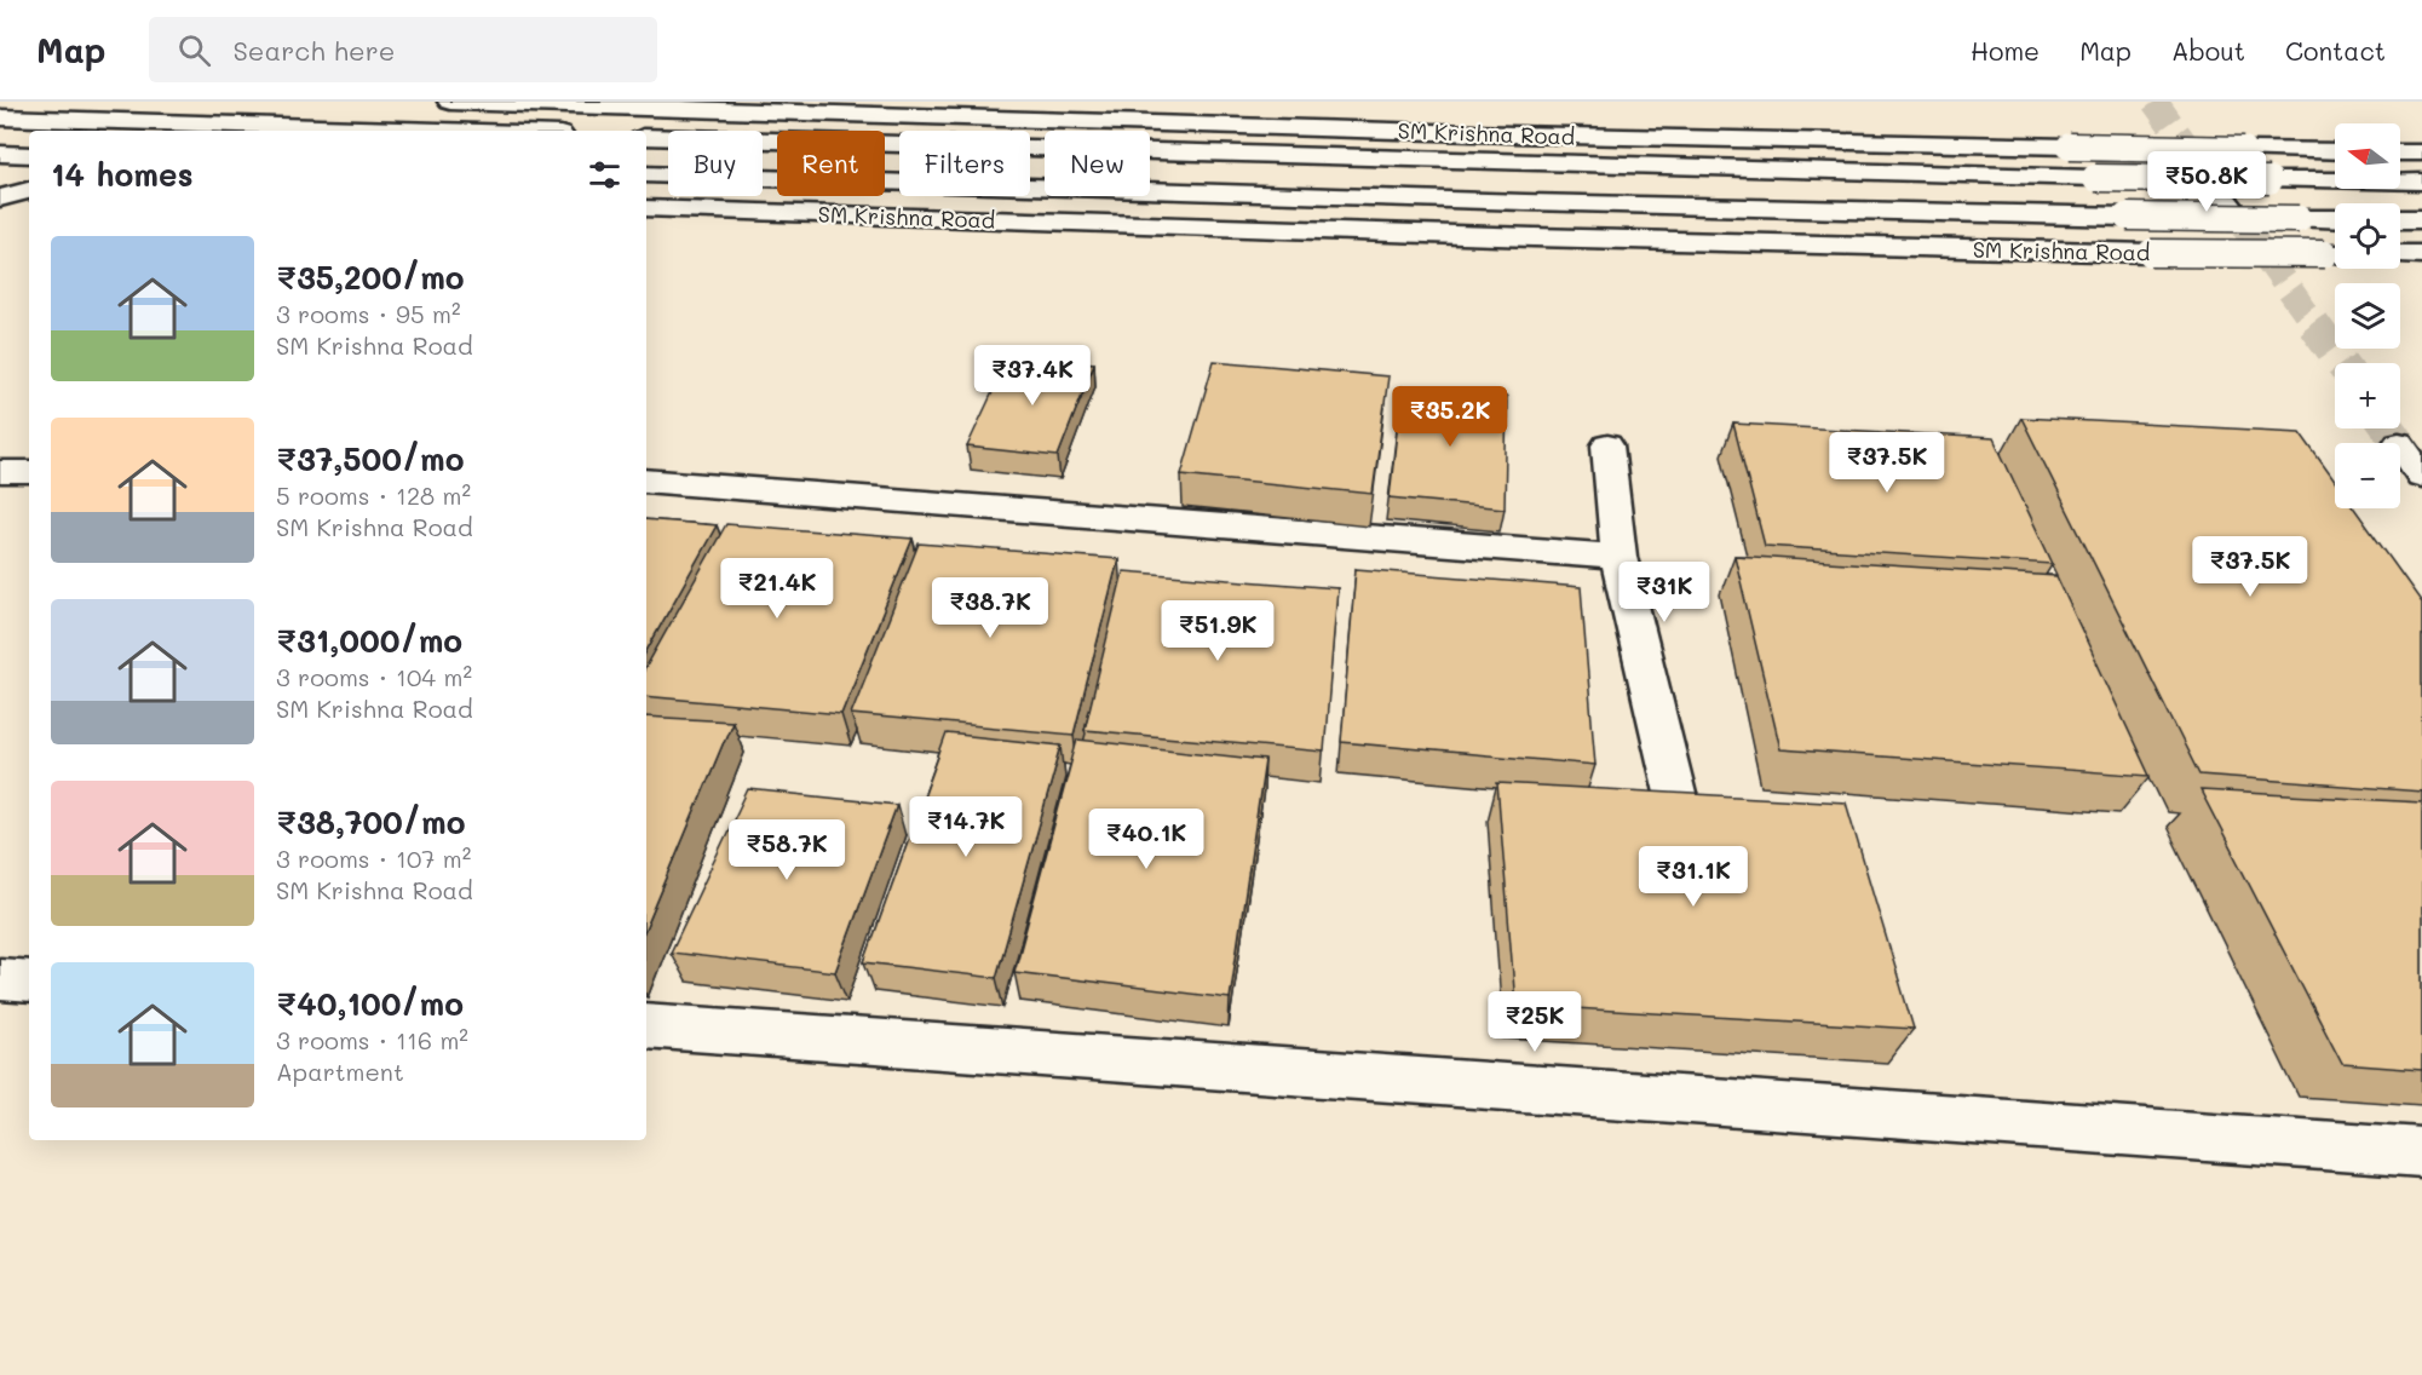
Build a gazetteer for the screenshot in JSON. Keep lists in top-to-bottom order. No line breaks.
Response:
{"streets":{"main road":["SM Krishna Road"]},"north":"left","page":{"header":"Map","search":"Search here","nav":["Home","Map","About","Contact"],"map_buttons":["+","−"],"chip":["Buy","Rent","Filters","New"],"heading":"14 homes","price":["₹50.8K","₹37.4K","₹35.2K","₹37.5K","₹37.5K","₹21.4K","₹31K","₹38.7K","₹51.9K","₹14.7K","₹40.1K","₹58.7K","₹31.1K","₹25K"],"list":[{"name":"₹35,200/mo","note":"3 rooms · 95 m² · SM Krishna Road"},{"name":"₹37,500/mo","note":"5 rooms · 128 m² · SM Krishna Road"},{"name":"₹31,000/mo","note":"3 rooms · 104 m² · SM Krishna Road"},{"name":"₹38,700/mo","note":"3 rooms · 107 m² · SM Krishna Road"},{"name":"₹40,100/mo","note":"3 rooms · 116 m² · Apartment"}]}}
